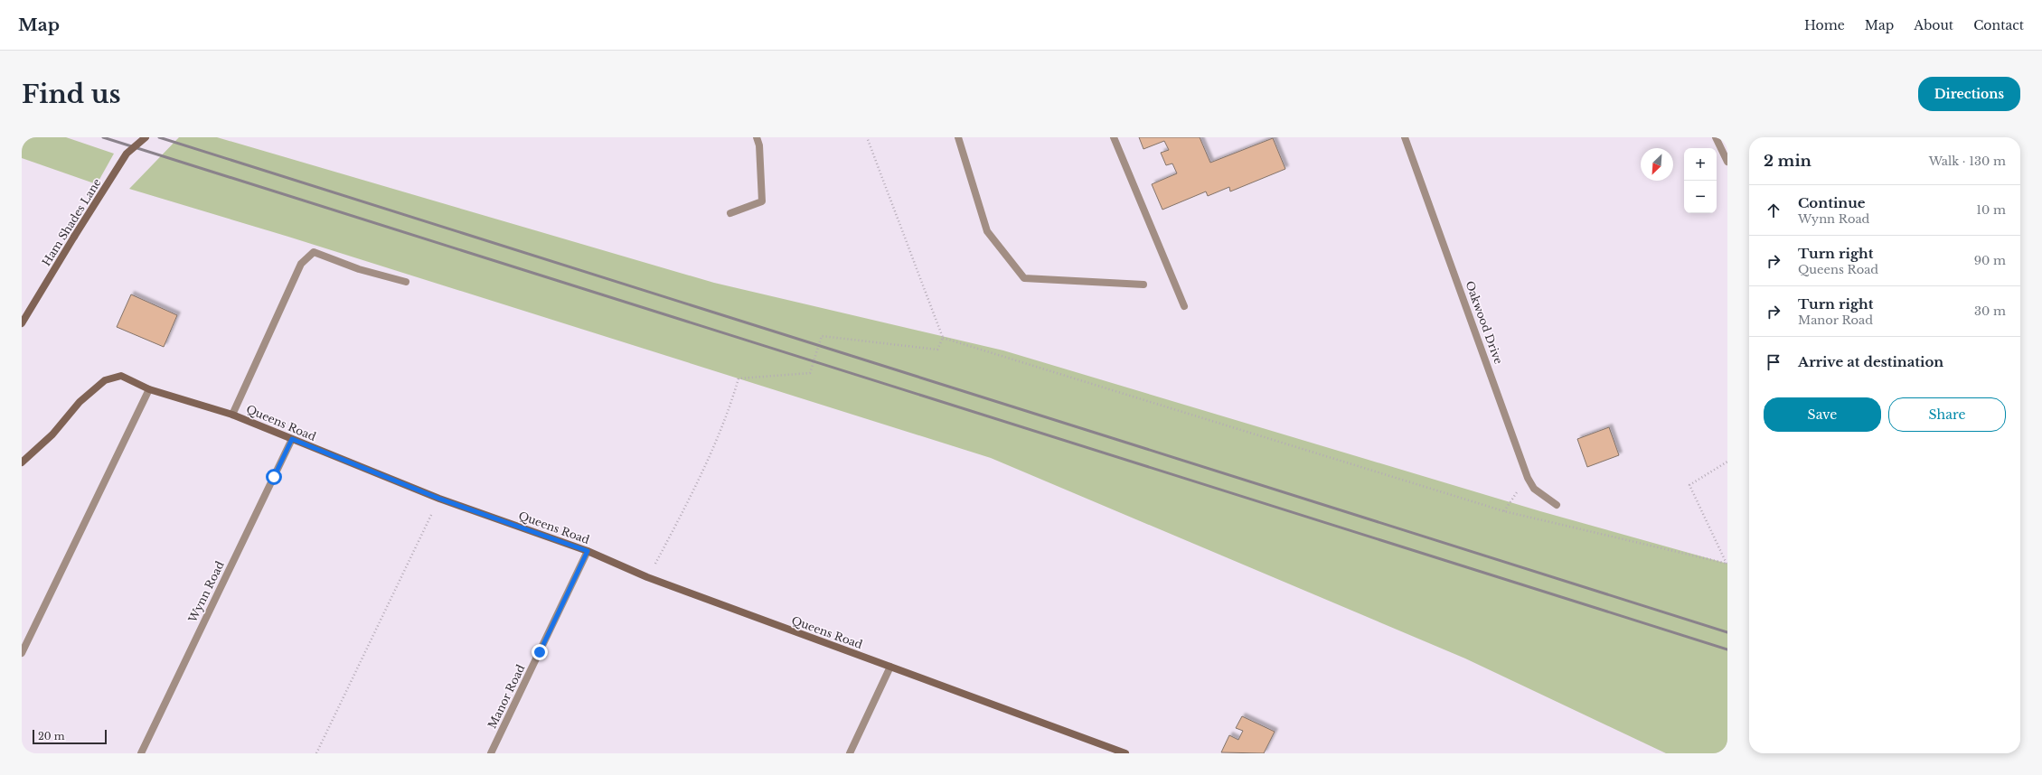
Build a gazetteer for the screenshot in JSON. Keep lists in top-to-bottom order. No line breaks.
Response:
{"streets":{"street":["Ham Shades Lane","Oakwood Drive","Queens Road","Wynn Road","Manor Road"]},"crossings":[["Queens Road","Wynn Road"],["Queens Road","Manor Road"]],"scale_bar":"20 m","north":"bottom left","page":{"header":"Map","nav":["Home","Map","About","Contact"],"buttons":["Directions",["Save","Share"]],"title":"Find us","heading":["2 min","Walk · 130 m"],"map_buttons":["+","−"],"list":[["Continue","Wynn Road","10 m"],["Turn right","Queens Road","90 m"],["Turn right","Manor Road","30 m"],"Arrive at destination"],"scale":"20 m"}}
